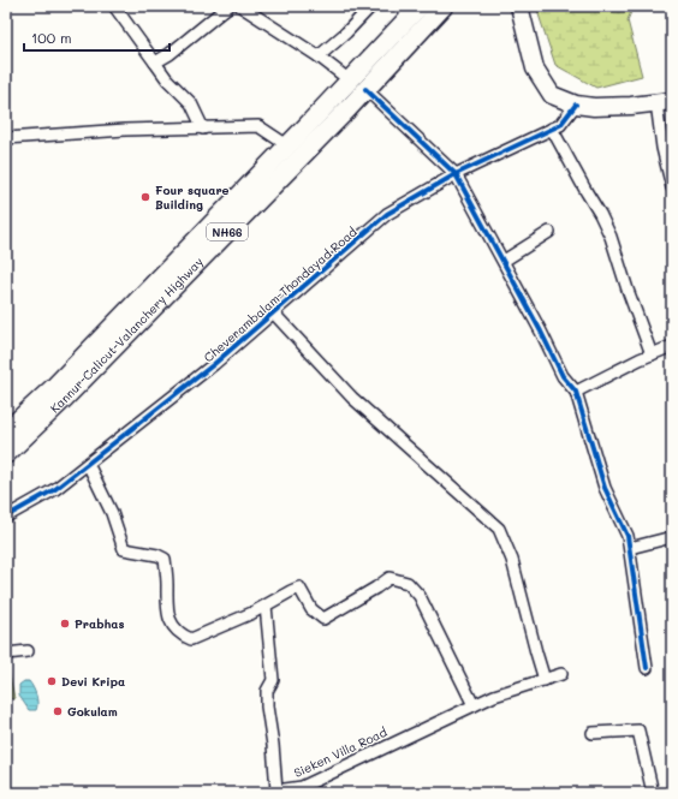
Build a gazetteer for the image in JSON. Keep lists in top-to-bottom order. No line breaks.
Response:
{"streets":{"highway":["NH66","Kannur-Calicut-Valanchery Highway"],"street":["Cheverambalam-Thondayad Road","Sieken Villa Road"]},"places":["Four square Building","Prabhas","Devi Kripa","Gokulam"],"scale_bar":"100 m"}
